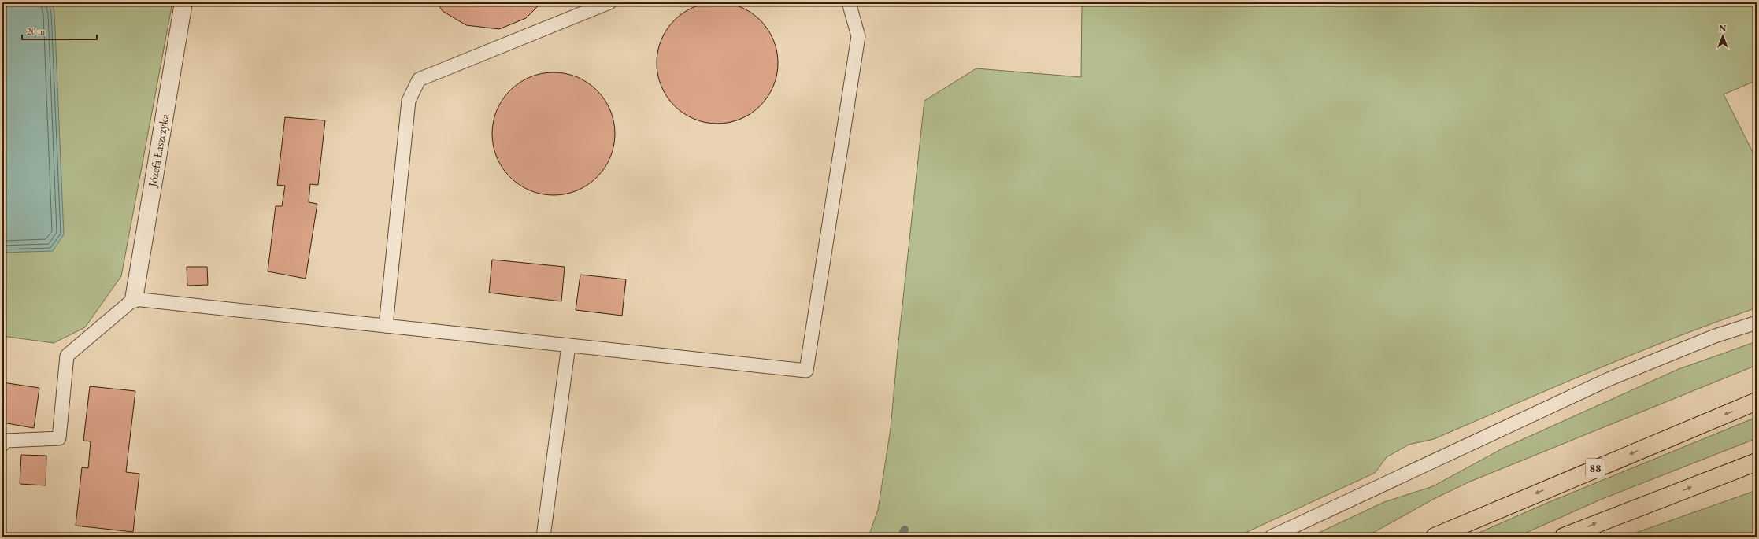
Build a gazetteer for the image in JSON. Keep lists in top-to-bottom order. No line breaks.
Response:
{"streets":{"main road":["88"],"street":["Józefa Łaszczyka"]},"scale_bar":"20 m","north":"top"}
